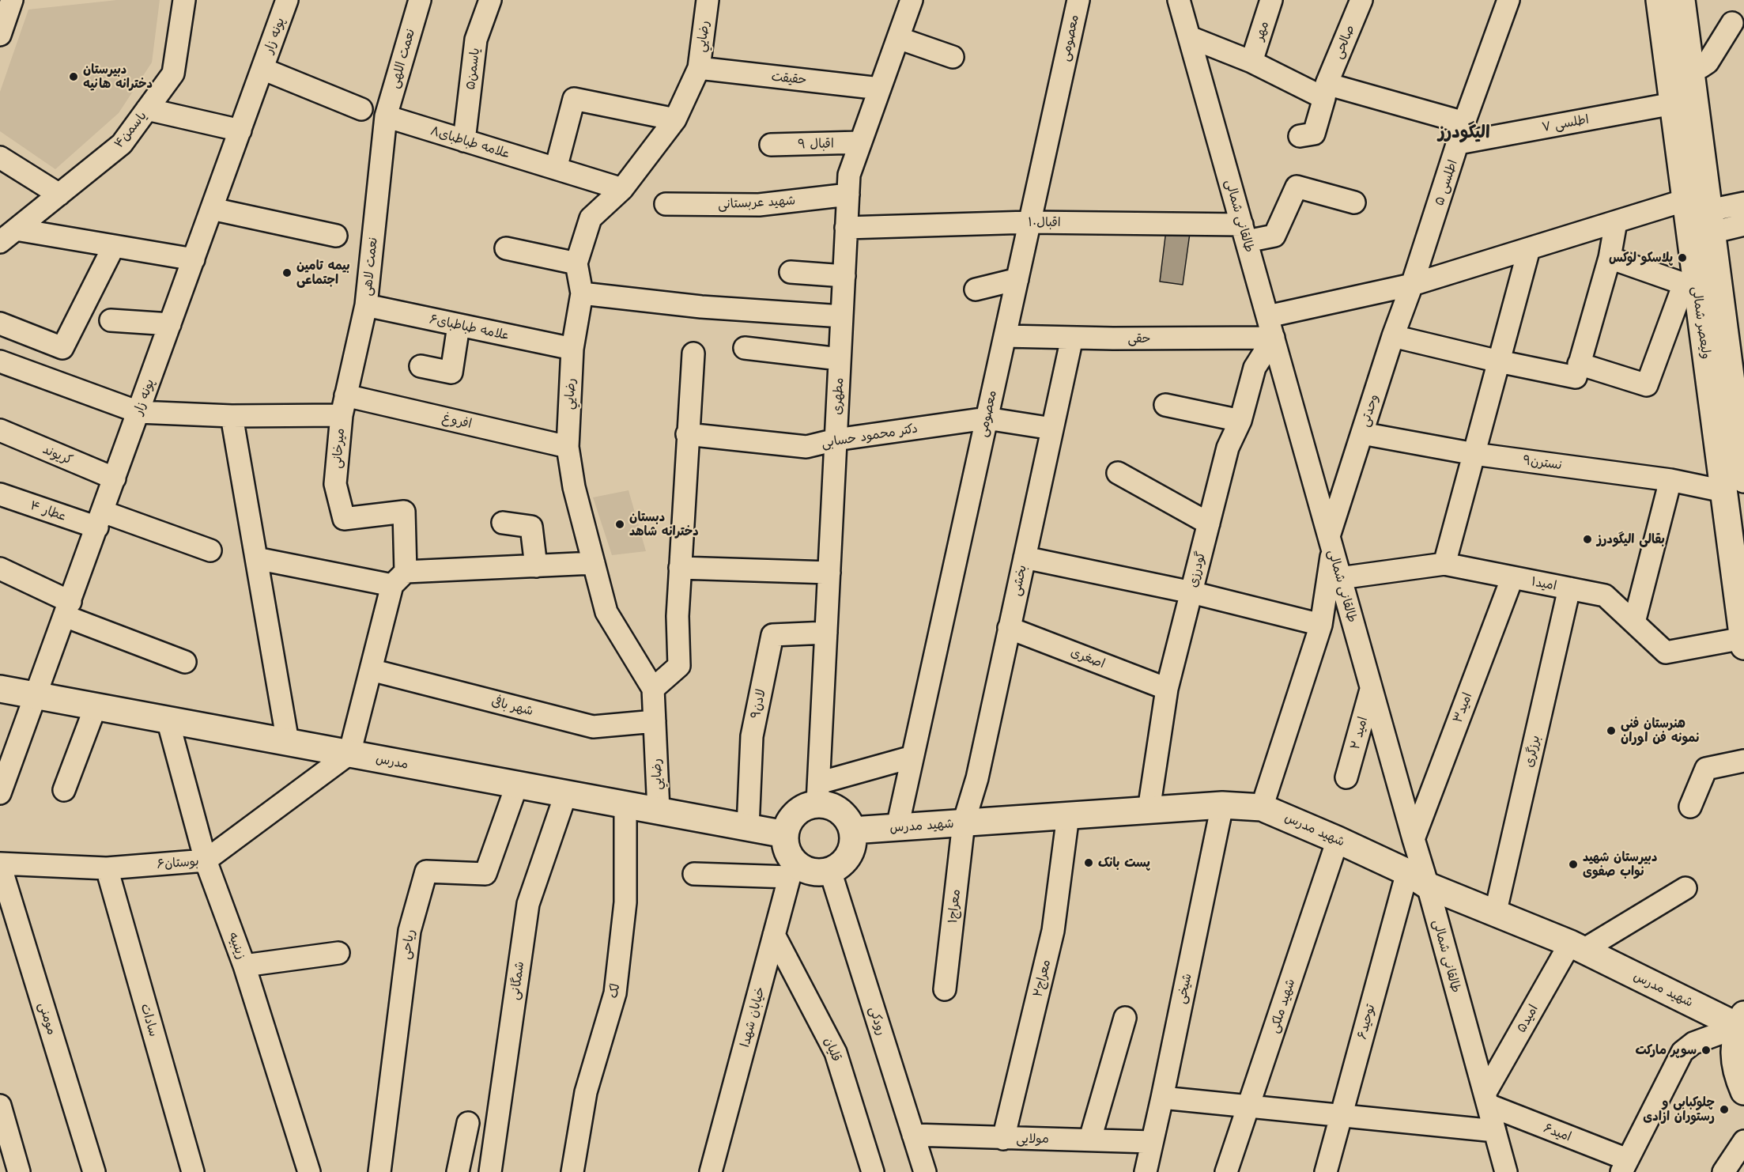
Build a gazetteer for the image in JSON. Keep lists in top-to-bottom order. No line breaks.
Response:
{"streets":{"main road":["ولیعصر شمالی","مدرس","شهید مدرس"],"street":["مهر","پونه زار","رضایي","معصومی","صالحی","نعمت اللهی","یاسمن۵","حقیقت","اطلسی ۷","یاسمن۴","علامه طباطبای۸","اقبال ۹","اطلسی ۵","شهید عربستانی","طالقانی شمالی","اقبال۱۰","نعمت لاهی","علامه طباطبای۶","حقی","مطهری","وحدتی","افروغ","دکتر محمود حسابی","میرخانی","کریوند","نسترن۹","عطار ۴","گودرزی","بخشی","امید۱","اصغری","لادن۹","شهر بافی","امید۳","امید ۲","برزگری","بوستان۶","معراج۱","ریاحی","زینبیه","معراج۲","شمگانی","شیخی","لک","شهید ملکی","خیابان شهدا","مومنی","امید۵","سادات","رودکی","توحید۶","قلیان","امید۶","مولایی"]},"crossings":[["پونه زار","میرخانی"],["پونه زار","کریوند"],["پونه زار","عطار ۴"],["پونه زار","مدرس"],["رضایي","حقیقت"],["رضایي","علامه طباطبای۸"],["رضایي","علامه طباطبای۶"],["رضایي","افروغ"],["رضایي","شهر بافی"],["رضایي","مدرس"],["معصومی","اقبال۱۰"],["معصومی","حقی"],["معصومی","دکتر محمود حسابی"],["معصومی","شهید مدرس"],["نعمت اللهی","علامه طباطبای۸"],["نعمت اللهی","نعمت لاهی"],["یاسمن۵","علامه طباطبای۸"],["حقیقت","مطهری"],["اطلسی ۷","اطلسی ۵"],["اطلسی ۷","ولیعصر شمالی"],["علامه طباطبای۸","نعمت لاهی"],["اقبال ۹","مطهری"],["اطلسی ۵","وحدتی"],["شهید عربستانی","مطهری"],["طالقانی شمالی","اقبال۱۰"],["طالقانی شمالی","حقی"],["طالقانی شمالی","وحدتی"],["طالقانی شمالی","گودرزی"],["طالقانی شمالی","امید۱"],["طالقانی شمالی","امید۳"],["طالقانی شمالی","امید ۲"],["طالقانی شمالی","شهید مدرس"],["طالقانی شمالی","امید۵"],["طالقانی شمالی","توحید۶"],["طالقانی شمالی","امید۶"],["اقبال۱۰","مطهری"],["نعمت لاهی","علامه طباطبای۶"],["نعمت لاهی","افروغ"],["نعمت لاهی","میرخانی"],["ولیعصر شمالی","نسترن۹"],["ولیعصر شمالی","امید۱"],["حقی","گودرزی"],["حقی","بخشی"],["مطهری","دکتر محمود حسابی"],["مطهری","لادن۹"],["مطهری","مدرس"],["مطهری","شهید مدرس"],["مطهری","خیابان شهدا"],["مطهری","رودکی"],["وحدتی","نسترن۹"],["وحدتی","شهید مدرس"],["افروغ","میرخانی"],["دکتر محمود حسابی","بخشی"],["میرخانی","شهر بافی"],["میرخانی","مدرس"],["میرخانی","بوستان۶"],["گودرزی","اصغری"],["گودرزی","شهید مدرس"],["بخشی","اصغری"],["بخشی","شهید مدرس"],["بخشی","معراج۱"],["امید۱","امید۳"],["امید۱","برزگری"],["لادن۹","مدرس"],["برزگری","شهید مدرس"],["مدرس","شهید مدرس"],["مدرس","بوستان۶"],["مدرس","ریاحی"],["مدرس","زینبیه"],["مدرس","شمگانی"],["مدرس","لک"],["مدرس","خیابان شهدا"],["مدرس","رودکی"],["شهید مدرس","معراج۱"],["شهید مدرس","معراج۲"],["شهید مدرس","شیخی"],["شهید مدرس","شهید ملکی"],["شهید مدرس","خیابان شهدا"],["شهید مدرس","امید۵"],["شهید مدرس","رودکی"],["شهید مدرس","توحید۶"],["بوستان۶","زینبیه"],["بوستان۶","مومنی"],["بوستان۶","سادات"],["معراج۲","مولایی"],["شیخی","مولایی"],["خیابان شهدا","رودکی"],["خیابان شهدا","قلیان"],["امید۵","امید۶"],["رودکی","مولایی"]],"districts":["الیگودرز"],"places":["دبیرستان دخترانه هانیه","پلاسکو لوکس","بیمه تامین اجتماعی","دبستان دخترانه شاهد","بقالی الیگودرز","هنرستان فنی نمونه فن اوران","پست بانک","دبیرستان شهید نواب صفوی","سوپر مارکت","چلوکبابی و رستوران ازادی"]}
